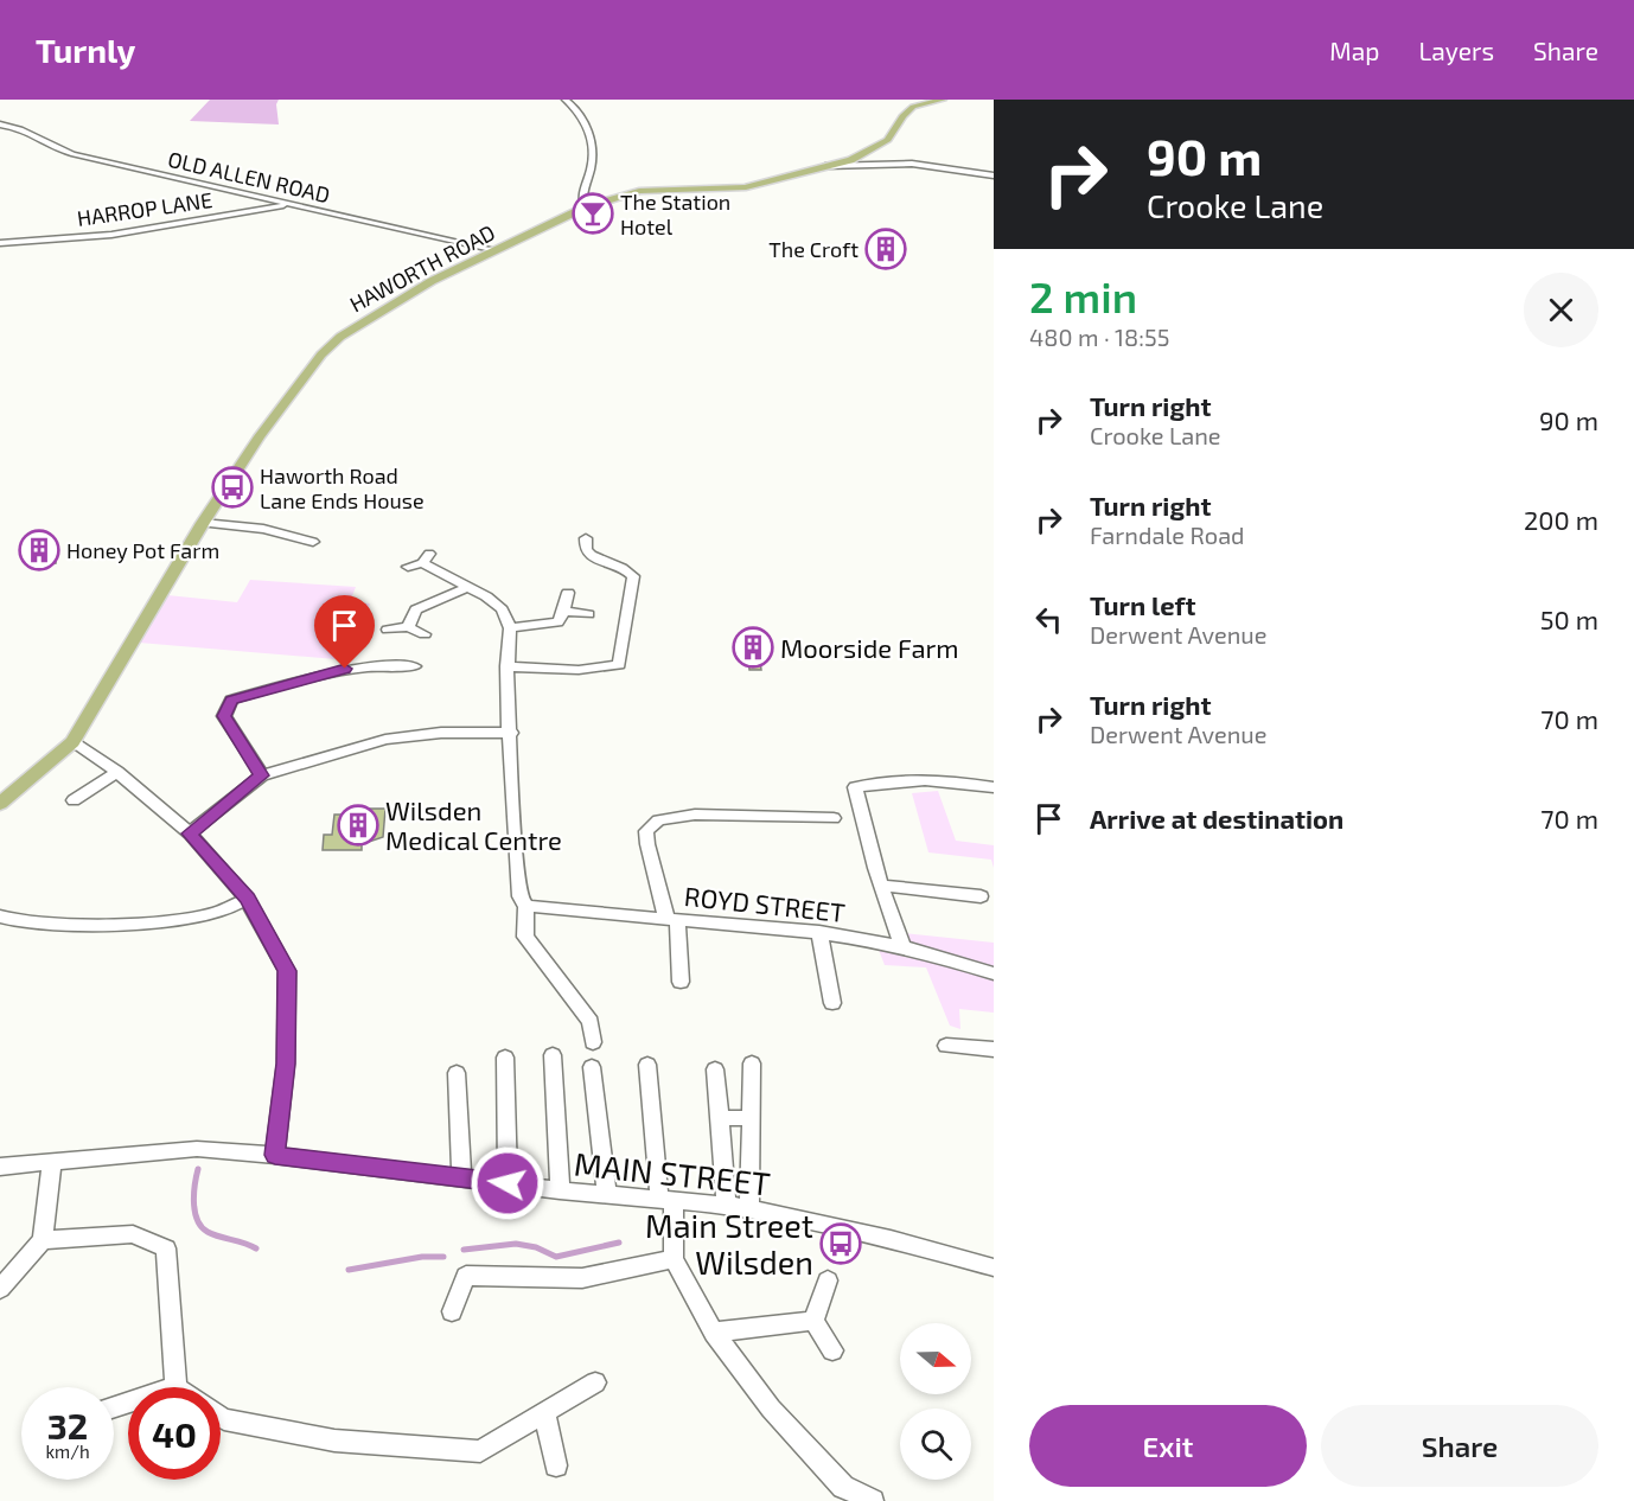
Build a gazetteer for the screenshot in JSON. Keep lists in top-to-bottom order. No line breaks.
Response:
{"streets":{"main road":["HAWORTH ROAD"],"street":["OLD ALLEN ROAD","HARROP LANE","ROYD STREET","MAIN STREET"]},"crossings":[["OLD ALLEN ROAD","HARROP LANE"],["OLD ALLEN ROAD","HAWORTH ROAD"]],"places":{"bar":["The Station Hotel"],"building":["The Croft","Honey Pot Farm","Moorside Farm","Wilsden Medical Centre"],"bus stop":["Haworth Road Lane Ends House","Main Street Wilsden"]},"north":"right","page":{"header":"Turnly","nav":["Map","Layers","Share"],"turn":["90 m","Crooke Lane"],"heading":["2 min","480 m · 18:55"],"list":[{"name":"Turn right","note":"Crooke Lane","value":"90 m"},{"name":"Turn right","note":"Farndale Road","value":"200 m"},{"name":"Turn left","note":"Derwent Avenue","value":"50 m"},{"name":"Turn right","note":"Derwent Avenue","value":"70 m"},{"name":"Arrive at destination","value":"70 m"}],"speed":"32 km/h","limit":"40","buttons":["Exit","Share"]}}
